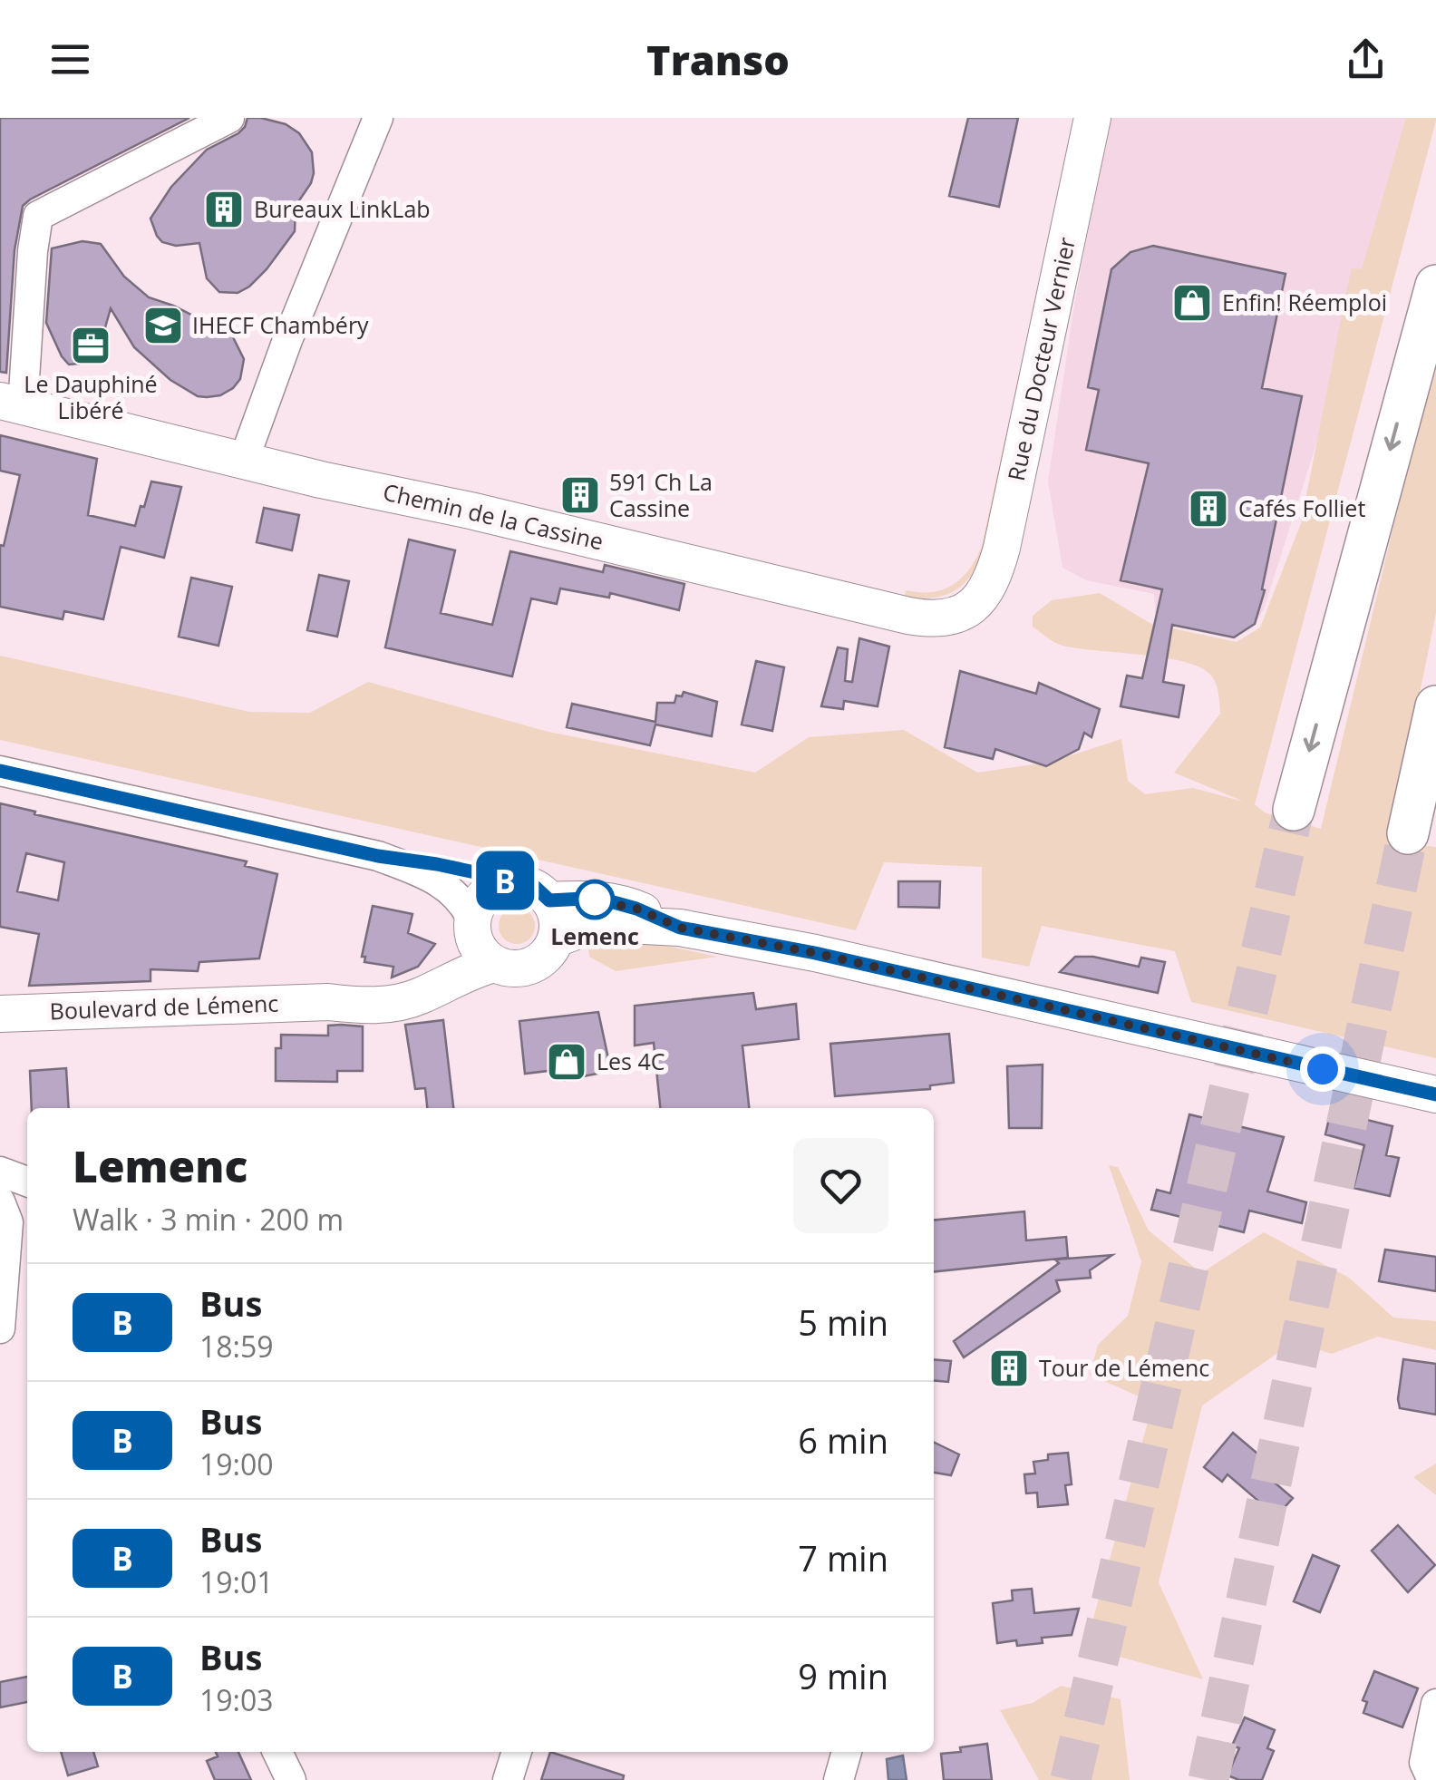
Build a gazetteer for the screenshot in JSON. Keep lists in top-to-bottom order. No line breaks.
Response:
{"streets":{"main road":["Rue du Docteur Vernier","Chemin de la Cassine","Boulevard de Lémenc"]},"crossings":[["Rue du Docteur Vernier","Chemin de la Cassine"]],"places":{"building":["Bureaux LinkLab","591 Ch La Cassine","Cafés Folliet","Tour de Lémenc"],"shop":["Enfin! Réemploi","Les 4C"],"school or university":["IHECF Chambéry"],"office":["Le Dauphiné Libéré"],"other":["Lemenc"]},"lines":["bus line B"],"page":{"header":"Transo","on_map":"B","heading":["Lemenc","Walk · 3 min · 200 m"],"list":[{"mark":"B","name":"Bus","note":"18:59","value":"5 min"},{"mark":"B","name":"Bus","note":"19:00","value":"6 min"},{"mark":"B","name":"Bus","note":"19:01","value":"7 min"},{"mark":"B","name":"Bus","note":"19:03","value":"9 min"}]}}
